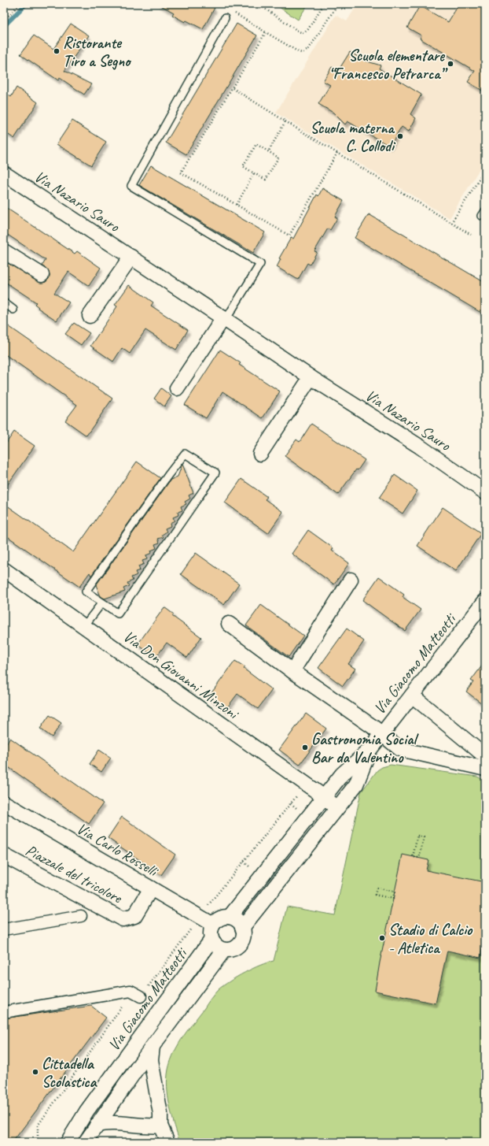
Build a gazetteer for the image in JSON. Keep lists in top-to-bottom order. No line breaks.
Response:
{"streets":{"street":["Via Nazario Sauro","Via Giacomo Matteotti","Via Don Giovanni Minzoni","Via Carlo Rosselli","Piazzale del tricolore"]},"crossings":[["Via Giacomo Matteotti","Via Don Giovanni Minzoni"],["Via Giacomo Matteotti","Via Carlo Rosselli"],["Via Carlo Rosselli","Piazzale del tricolore"]],"places":["Ristorante Tiro a Segno","Scuola elementare “Francesco Petrarca”","Scuola materna C. Collodi","Gastronomia Social Bar da Valentino","Stadio di Calcio - Atletica","Cittadella Scolastica"]}
